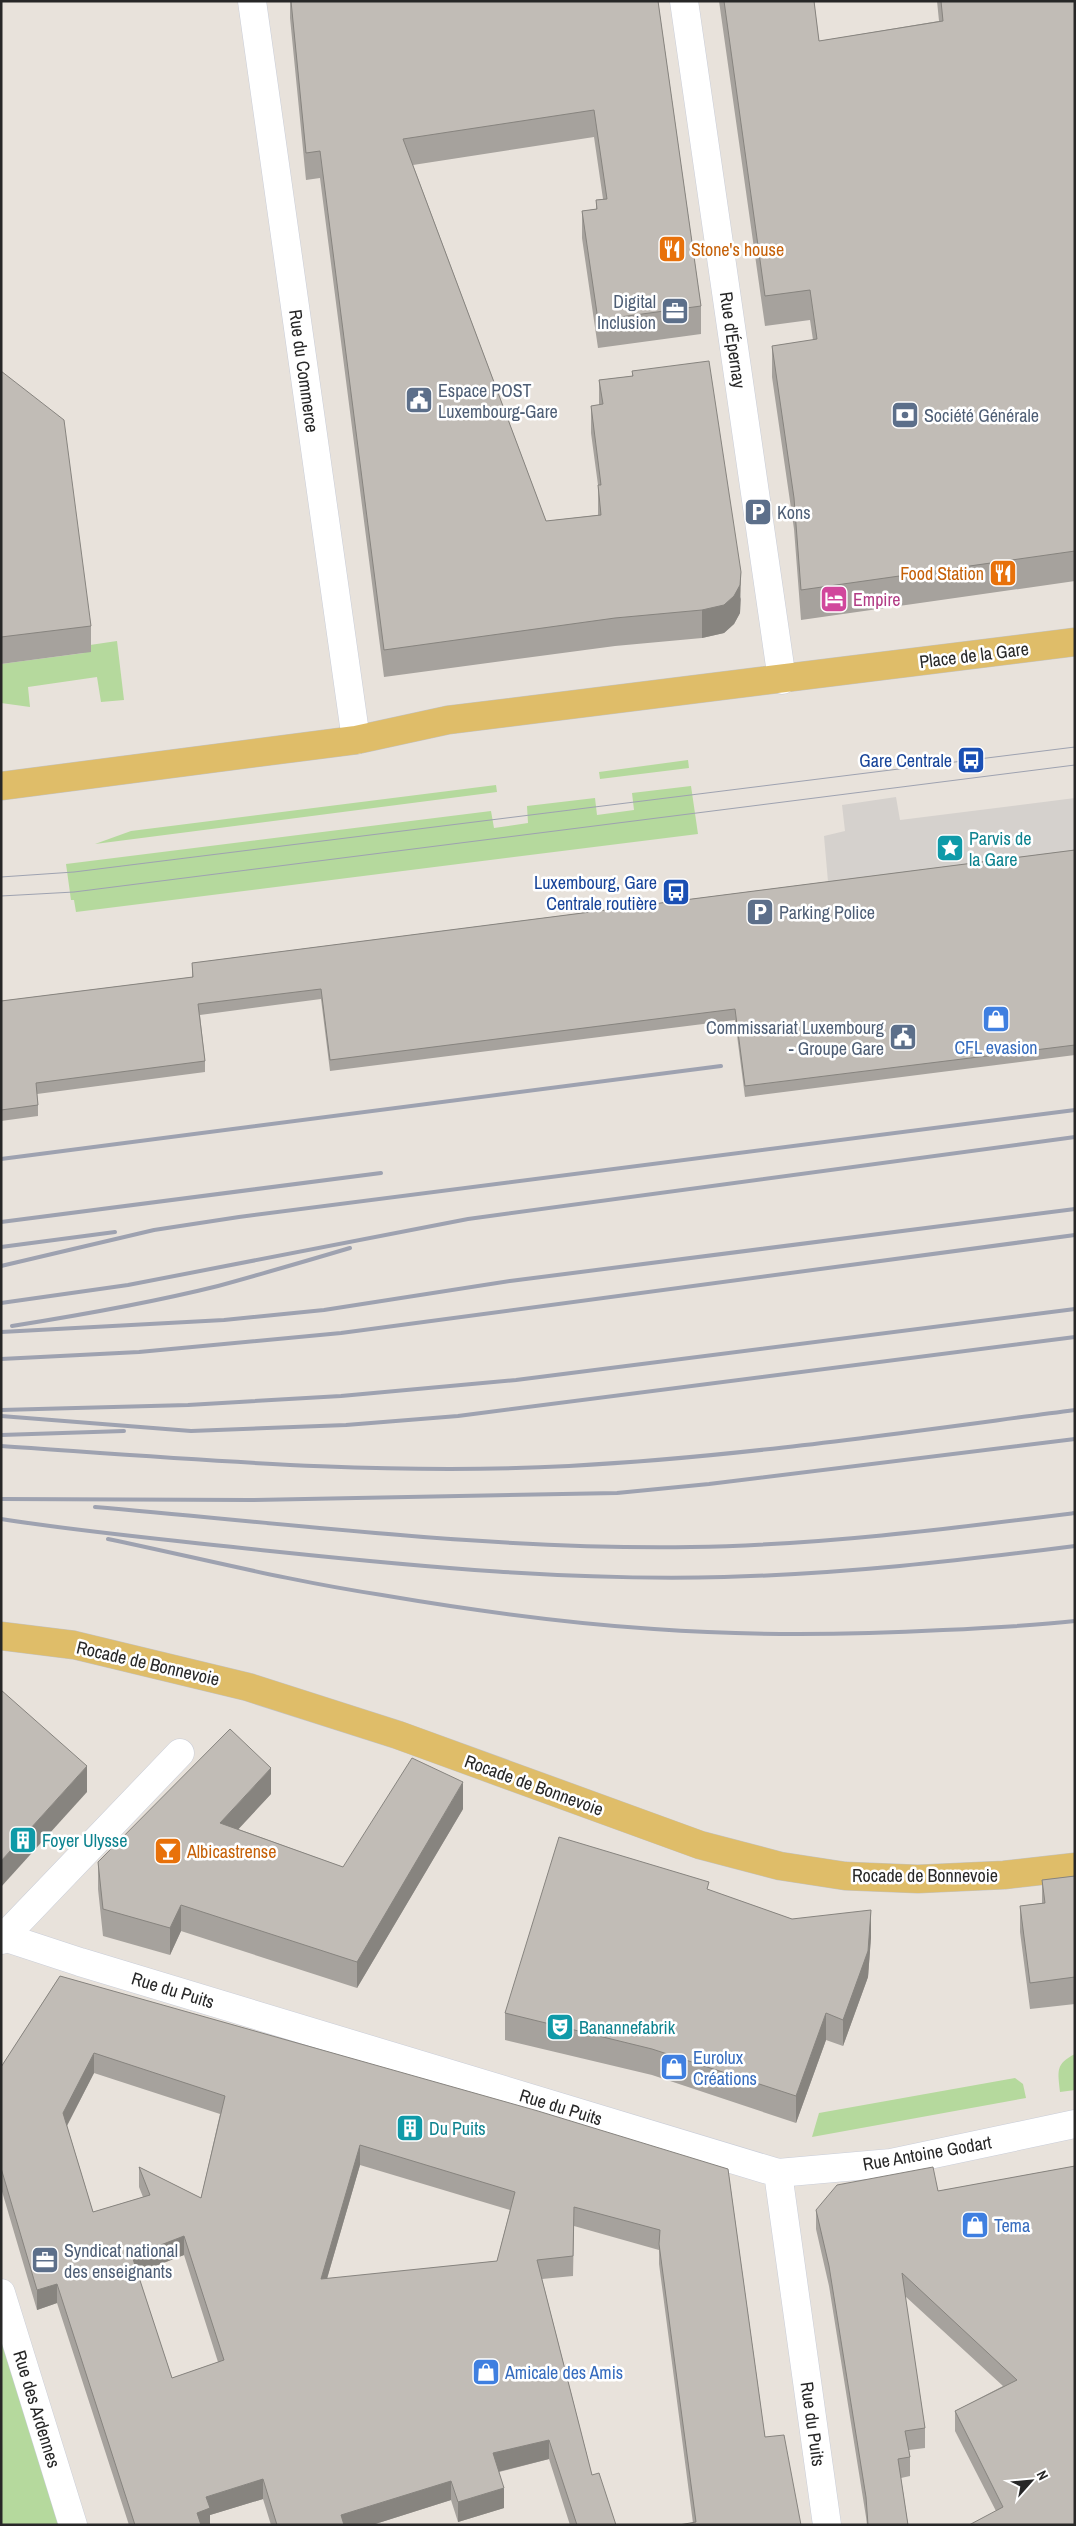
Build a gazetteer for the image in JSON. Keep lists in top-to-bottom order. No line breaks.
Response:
{"streets":{"main road":["Place de la Gare","Rocade de Bonnevoie"],"street":["Rue d'Épernay","Rue du Commerce","Rue du Puits","Rue Antoine Godart","Rue des Ardennes"]},"crossings":[["Rue d'Épernay","Place de la Gare"],["Rue du Commerce","Place de la Gare"],["Rue du Puits","Rue Antoine Godart"]],"places":{"restaurant":["Stone's house","Food Station"],"office":["Digital Inclusion","Syndicat national des enseignants"],"public building":["Espace POST Luxembourg-Gare","Commissariat Luxembourg - Groupe Gare"],"bank":["Société Générale"],"parking":["Kons","Parking Police"],"hotel":["Empire"],"bus stop":["Gare Centrale","Luxembourg, Gare Centrale routière"],"place":["Parvis de la Gare"],"shop":["CFL evasion","Eurolux Créations","Tema","Amicale des Amis"],"building":["Foyer Ulysse","Du Puits"],"bar":["Albicastrense"],"theatre":["Banannefabrik"]},"north":"top right"}
